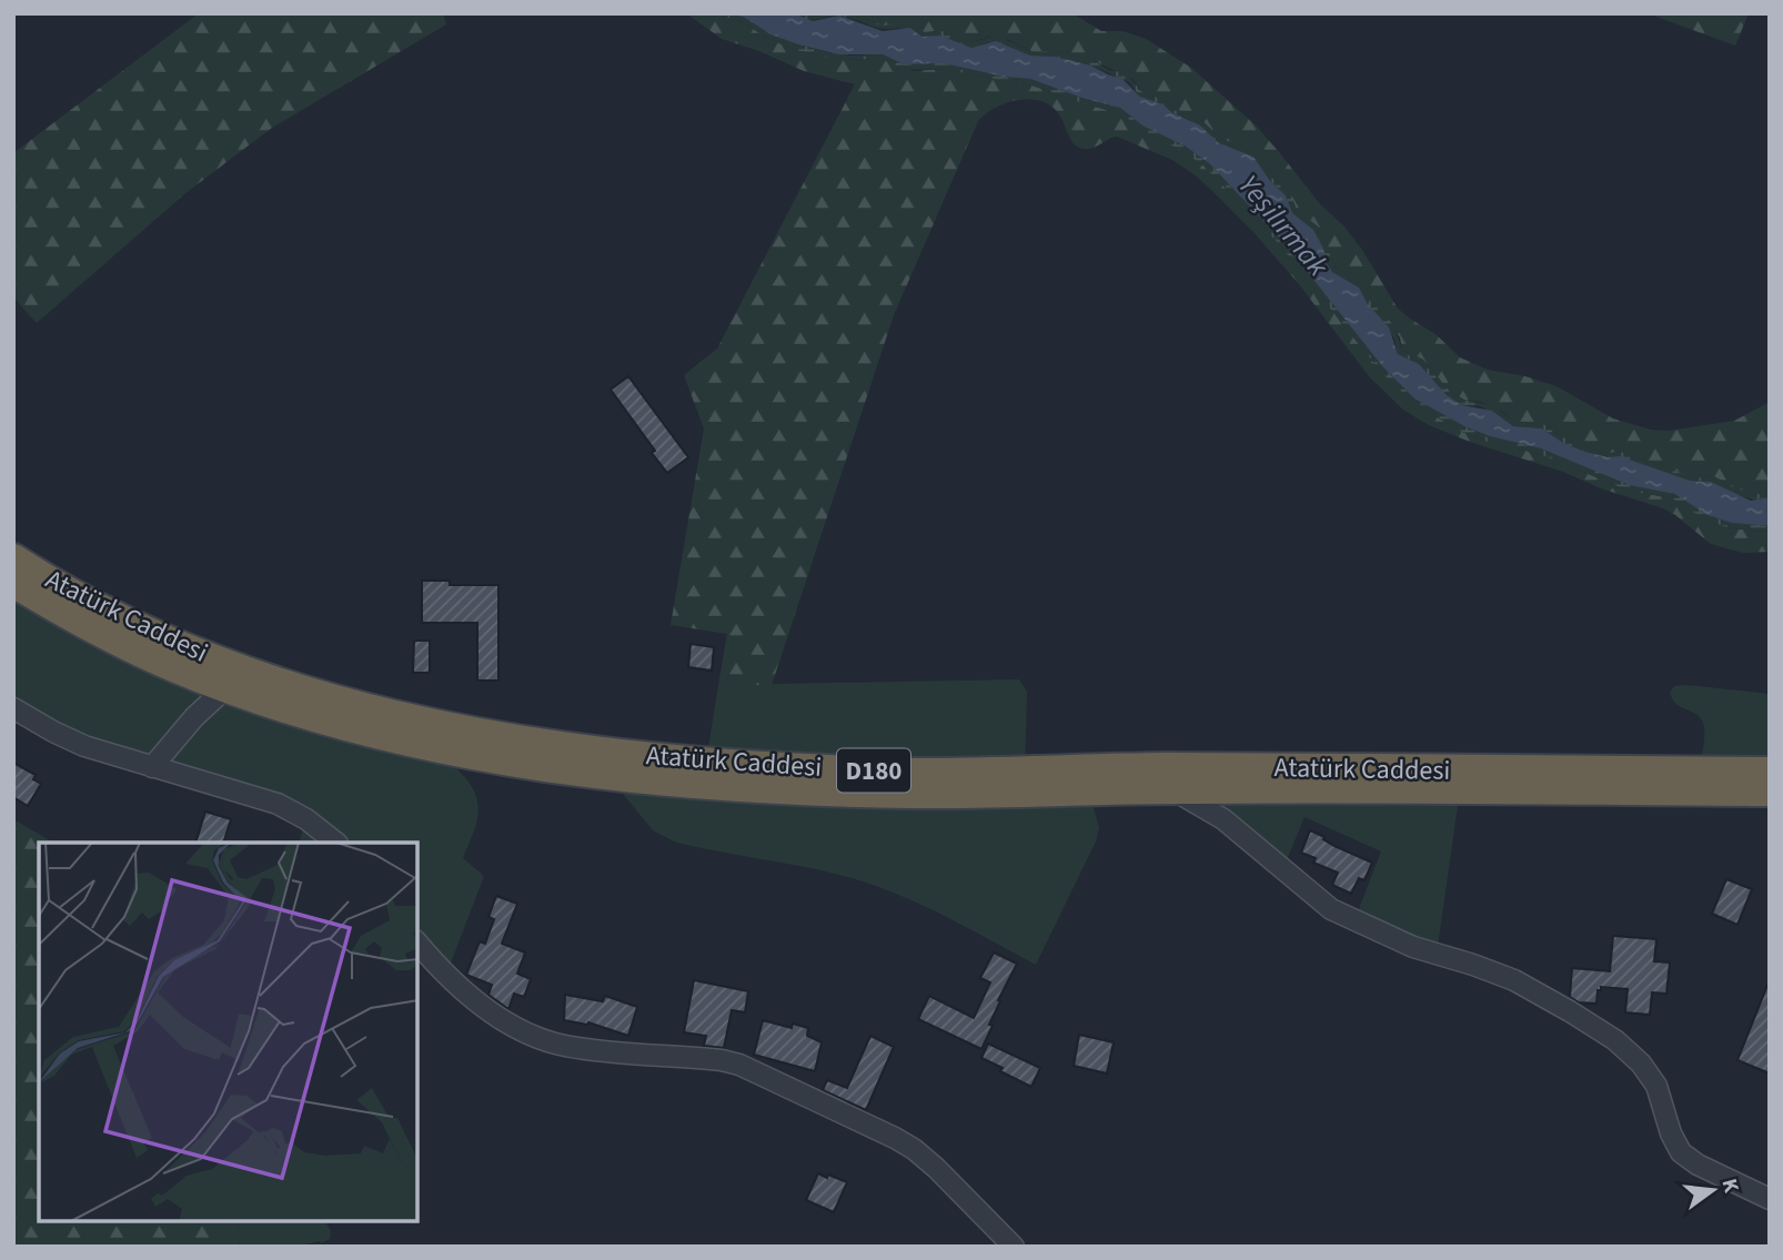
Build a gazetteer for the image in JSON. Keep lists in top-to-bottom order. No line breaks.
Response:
{"streets":{"highway":["Atatürk Caddesi","D180"]},"water":["Yeşilırmak"],"north":"right"}
